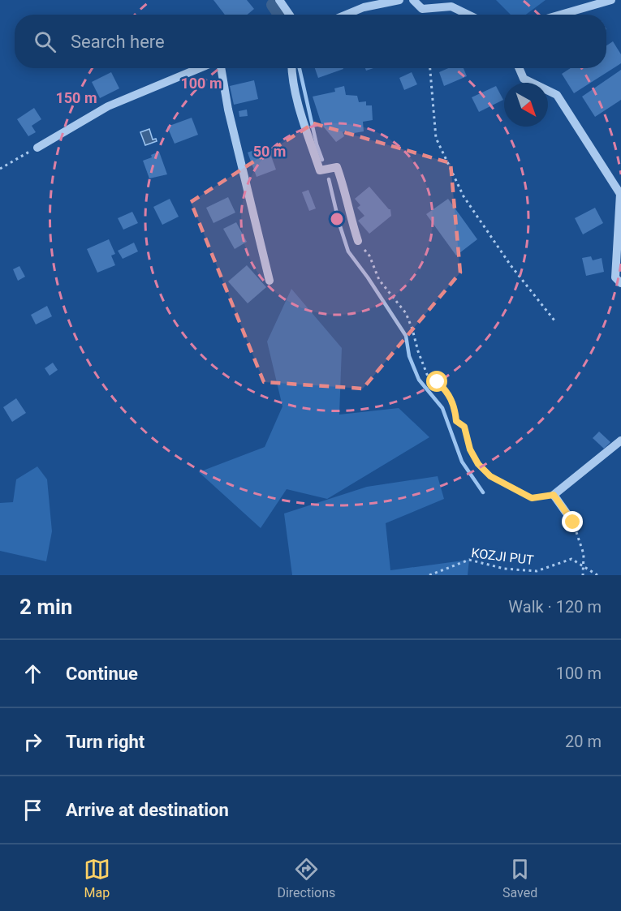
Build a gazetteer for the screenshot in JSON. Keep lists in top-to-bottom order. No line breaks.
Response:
{"streets":{"path":["KOZJI PUT"]},"north":"bottom right","page":{"search":"Search here","heading":["2 min","Walk · 120 m"],"list":[["Continue","100 m"],["Turn right","20 m"],"Arrive at destination"],"nav":["Map","Directions","Saved"]},"rings":["100 m","150 m","50 m"]}
